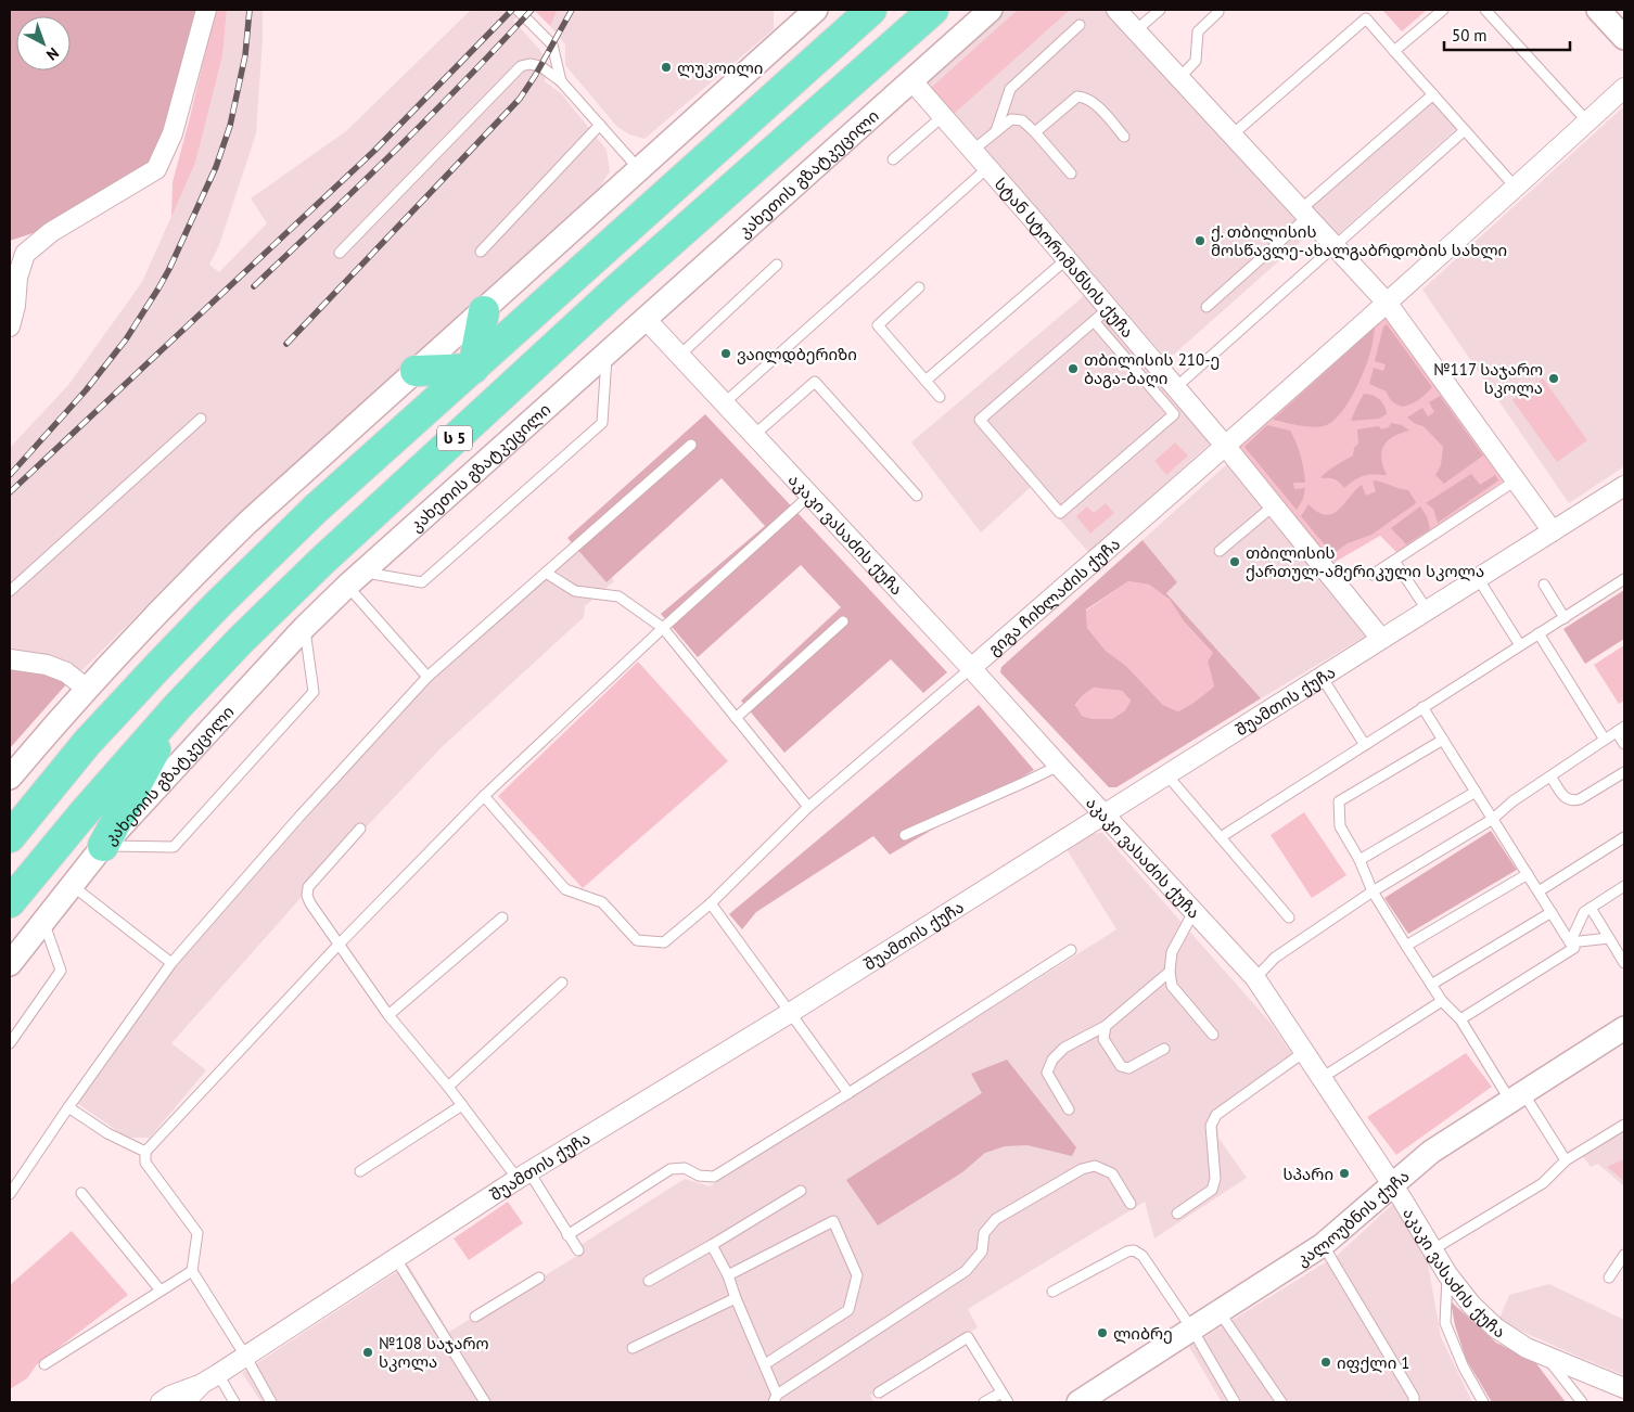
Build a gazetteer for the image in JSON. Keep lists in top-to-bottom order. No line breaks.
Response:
{"streets":{"highway":["ს 5"],"street":["კახეთის გზატკეცილი","სტან სტორიმანსის ქუჩა","აკაკი ვასაძის ქუჩა","გიგა ჩიხლაძის ქუჩა","შუამთის ქუჩა","კალოუბნის ქუჩა"]},"crossings":[["კახეთის გზატკეცილი","სტან სტორიმანსის ქუჩა"],["კახეთის გზატკეცილი","აკაკი ვასაძის ქუჩა"],["სტან სტორიმანსის ქუჩა","გიგა ჩიხლაძის ქუჩა"],["სტან სტორიმანსის ქუჩა","შუამთის ქუჩა"],["აკაკი ვასაძის ქუჩა","გიგა ჩიხლაძის ქუჩა"],["აკაკი ვასაძის ქუჩა","შუამთის ქუჩა"],["აკაკი ვასაძის ქუჩა","კალოუბნის ქუჩა"]],"places":["ლუკოილი","ქ. თბილისის მოსწავლე-ახალგაბრდობის სახლი","ვაილდბერიზი","თბილისის 210-ე ბაგა-ბაღი","№117 საჯარო სკოლა","თბილისის ქართულ-ამერიკული სკოლა","სპარი","ლიბრე","№108 საჯარო სკოლა","იფქლი 1"],"scale_bar":"50 m","north":"bottom right"}
